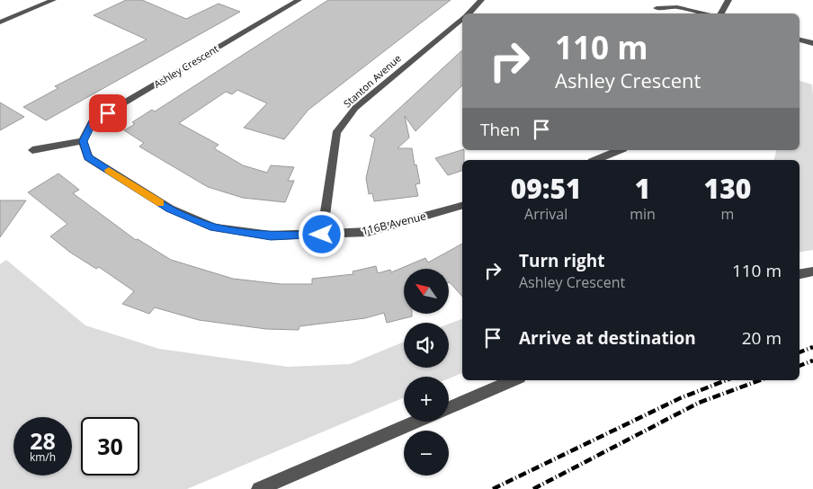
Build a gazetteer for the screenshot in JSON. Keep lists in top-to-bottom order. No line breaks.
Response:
{"streets":{"street":["Ashley Crescent","Stanton Avenue","116B Avenue"]},"crossings":[["Stanton Avenue","116B Avenue"]],"north":"top left","page":{"turn":["110 m","Ashley Crescent"],"then":"Then","eta":["09:51","Arrival","1","min","130","m"],"list":[{"name":"Turn right","note":"Ashley Crescent","value":"110 m"},{"name":"Arrive at destination","value":"20 m"}],"map_buttons":["+","−"],"speed":"28 km/h","limit":"30"}}
